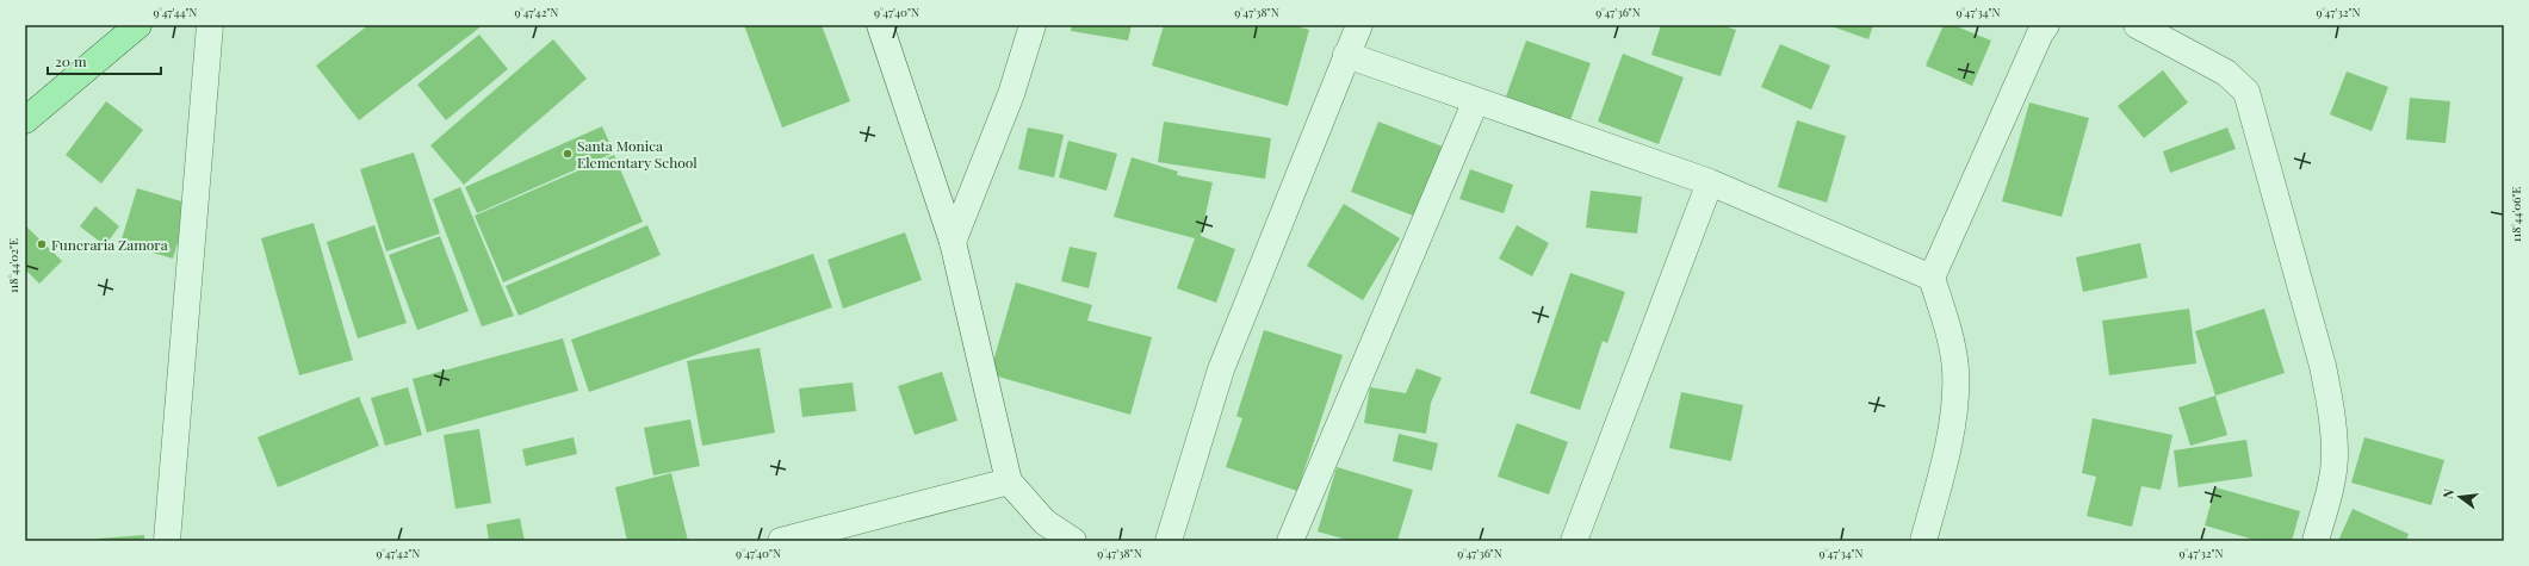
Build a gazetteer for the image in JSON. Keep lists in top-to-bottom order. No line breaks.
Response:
{"places":["Santa Monica Elementary School","Funeraria Zamora"],"scale_bar":"20 m","north":"left","coordinates":["9°47'44\"N","9°47'42\"N","9°47'40\"N","9°47'38\"N","9°47'36\"N","9°47'34\"N","9°47'32\"N","118°44'06\"E","118°44'02\"E"]}
